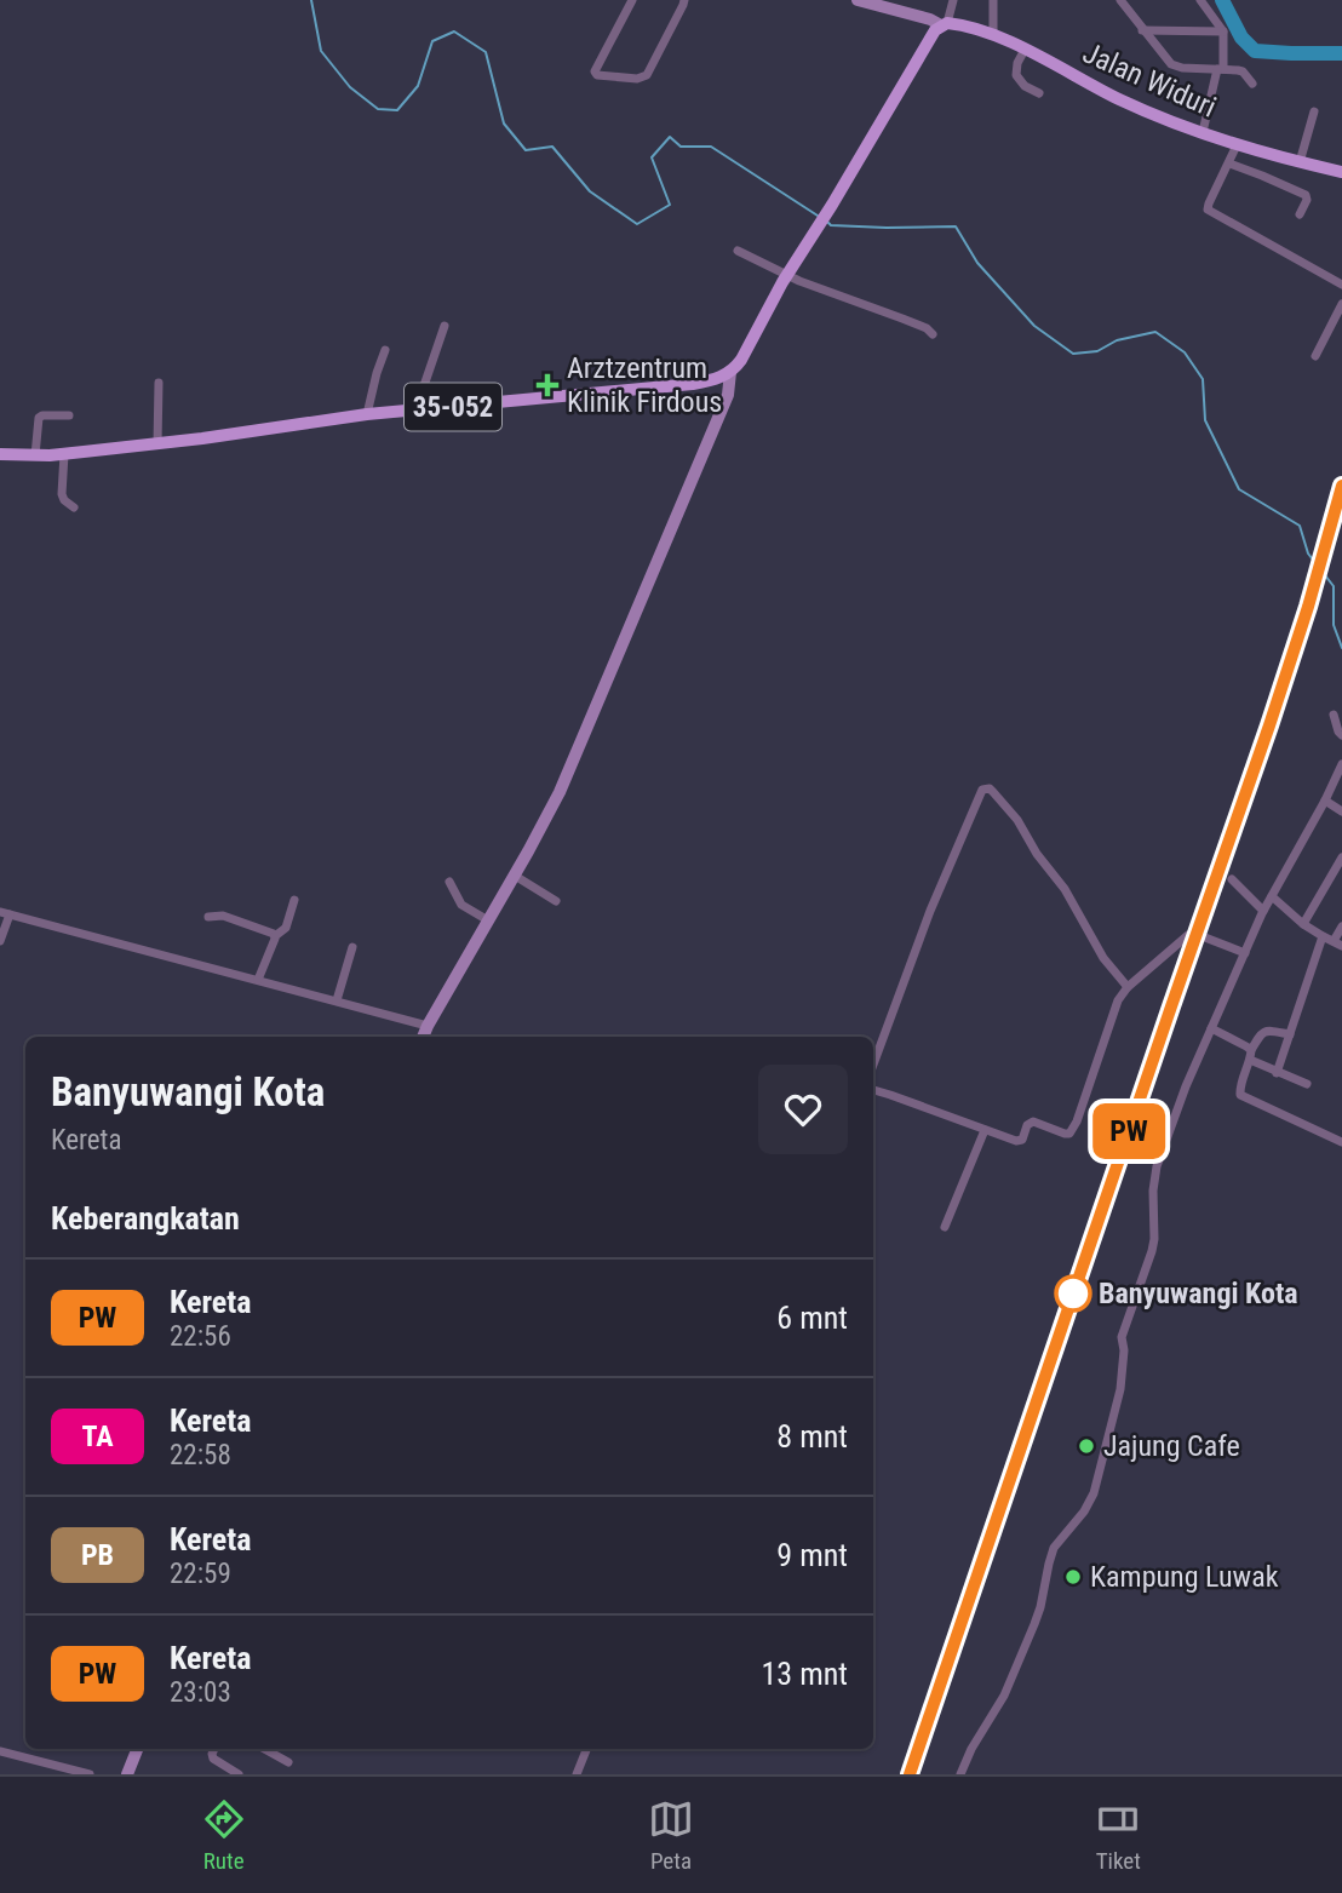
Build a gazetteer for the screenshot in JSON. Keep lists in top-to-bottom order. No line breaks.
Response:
{"streets":{"main road":["Jalan Widuri","35-052"]},"places":{"health":["Arztzentrum Klinik Firdous"],"other":["Banyuwangi Kota","Jajung Cafe","Kampung Luwak"]},"page":{"on_map":"PW","heading":[["Banyuwangi Kota","Kereta"],"Keberangkatan"],"list":[{"mark":"PW","name":"Kereta","note":"22:56","value":"6 mnt"},{"mark":"TA","name":"Kereta","note":"22:58","value":"8 mnt"},{"mark":"PB","name":"Kereta","note":"22:59","value":"9 mnt"},{"mark":"PW","name":"Kereta","note":"23:03","value":"13 mnt"}],"tabs":["Rute","Peta","Tiket"]}}
